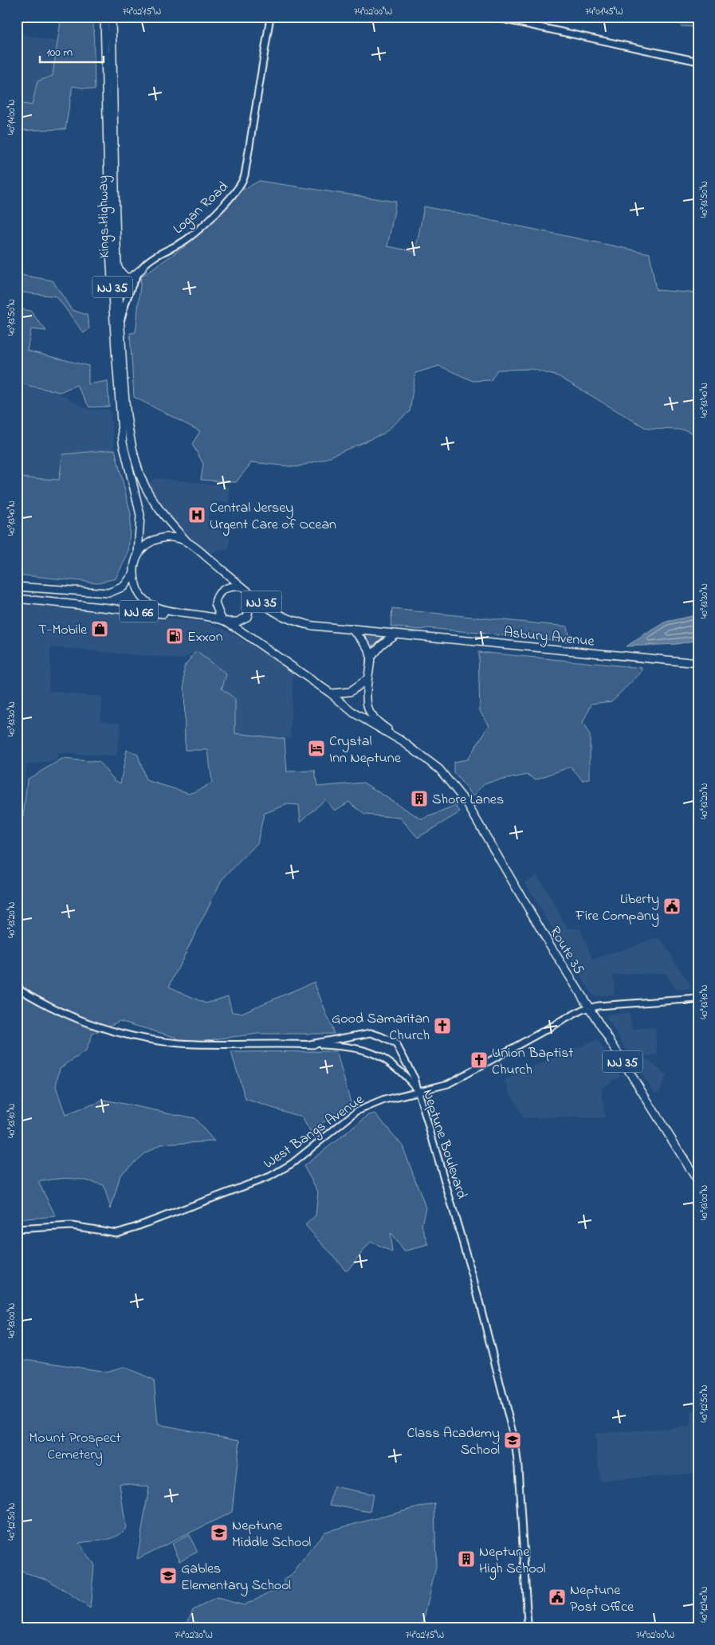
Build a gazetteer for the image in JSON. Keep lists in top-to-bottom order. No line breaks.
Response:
{"streets":{"main road":["Kings Highway","NJ 35","NJ 66","Asbury Avenue","Route 35"],"street":["Logan Road","West Bangs Avenue","Neptune Boulevard"]},"crossings":[["Logan Road","Kings Highway"],["Kings Highway","NJ 35"],["NJ 35","NJ 66"],["NJ 35","Asbury Avenue"],["NJ 35","Route 35"],["Route 35","West Bangs Avenue"],["West Bangs Avenue","Neptune Boulevard"]],"parks":["Mount Prospect Cemetery"],"places":{"hospital":["Central Jersey Urgent Care of Ocean"],"shop":["T-Mobile"],"fuel station":["Exxon"],"hotel":["Crystal Inn Neptune"],"building":["Shore Lanes","Neptune High School"],"public building":["Liberty Fire Company","Neptune Post Office"],"church":["Good Samaritan Church","Union Baptist Church"],"school or university":["Class Academy School","Neptune Middle School","Gables Elementary School"]},"scale_bar":"100 m","coordinates":["74°02'15\"W","74°02'00\"W","74°01'45\"W","40°14'00\"N","40°13'50\"N","40°13'40\"N","40°13'30\"N","40°13'20\"N","40°13'10\"N","40°13'00\"N","40°12'50\"N","40°12'40\"N","74°02'30\"W"]}
